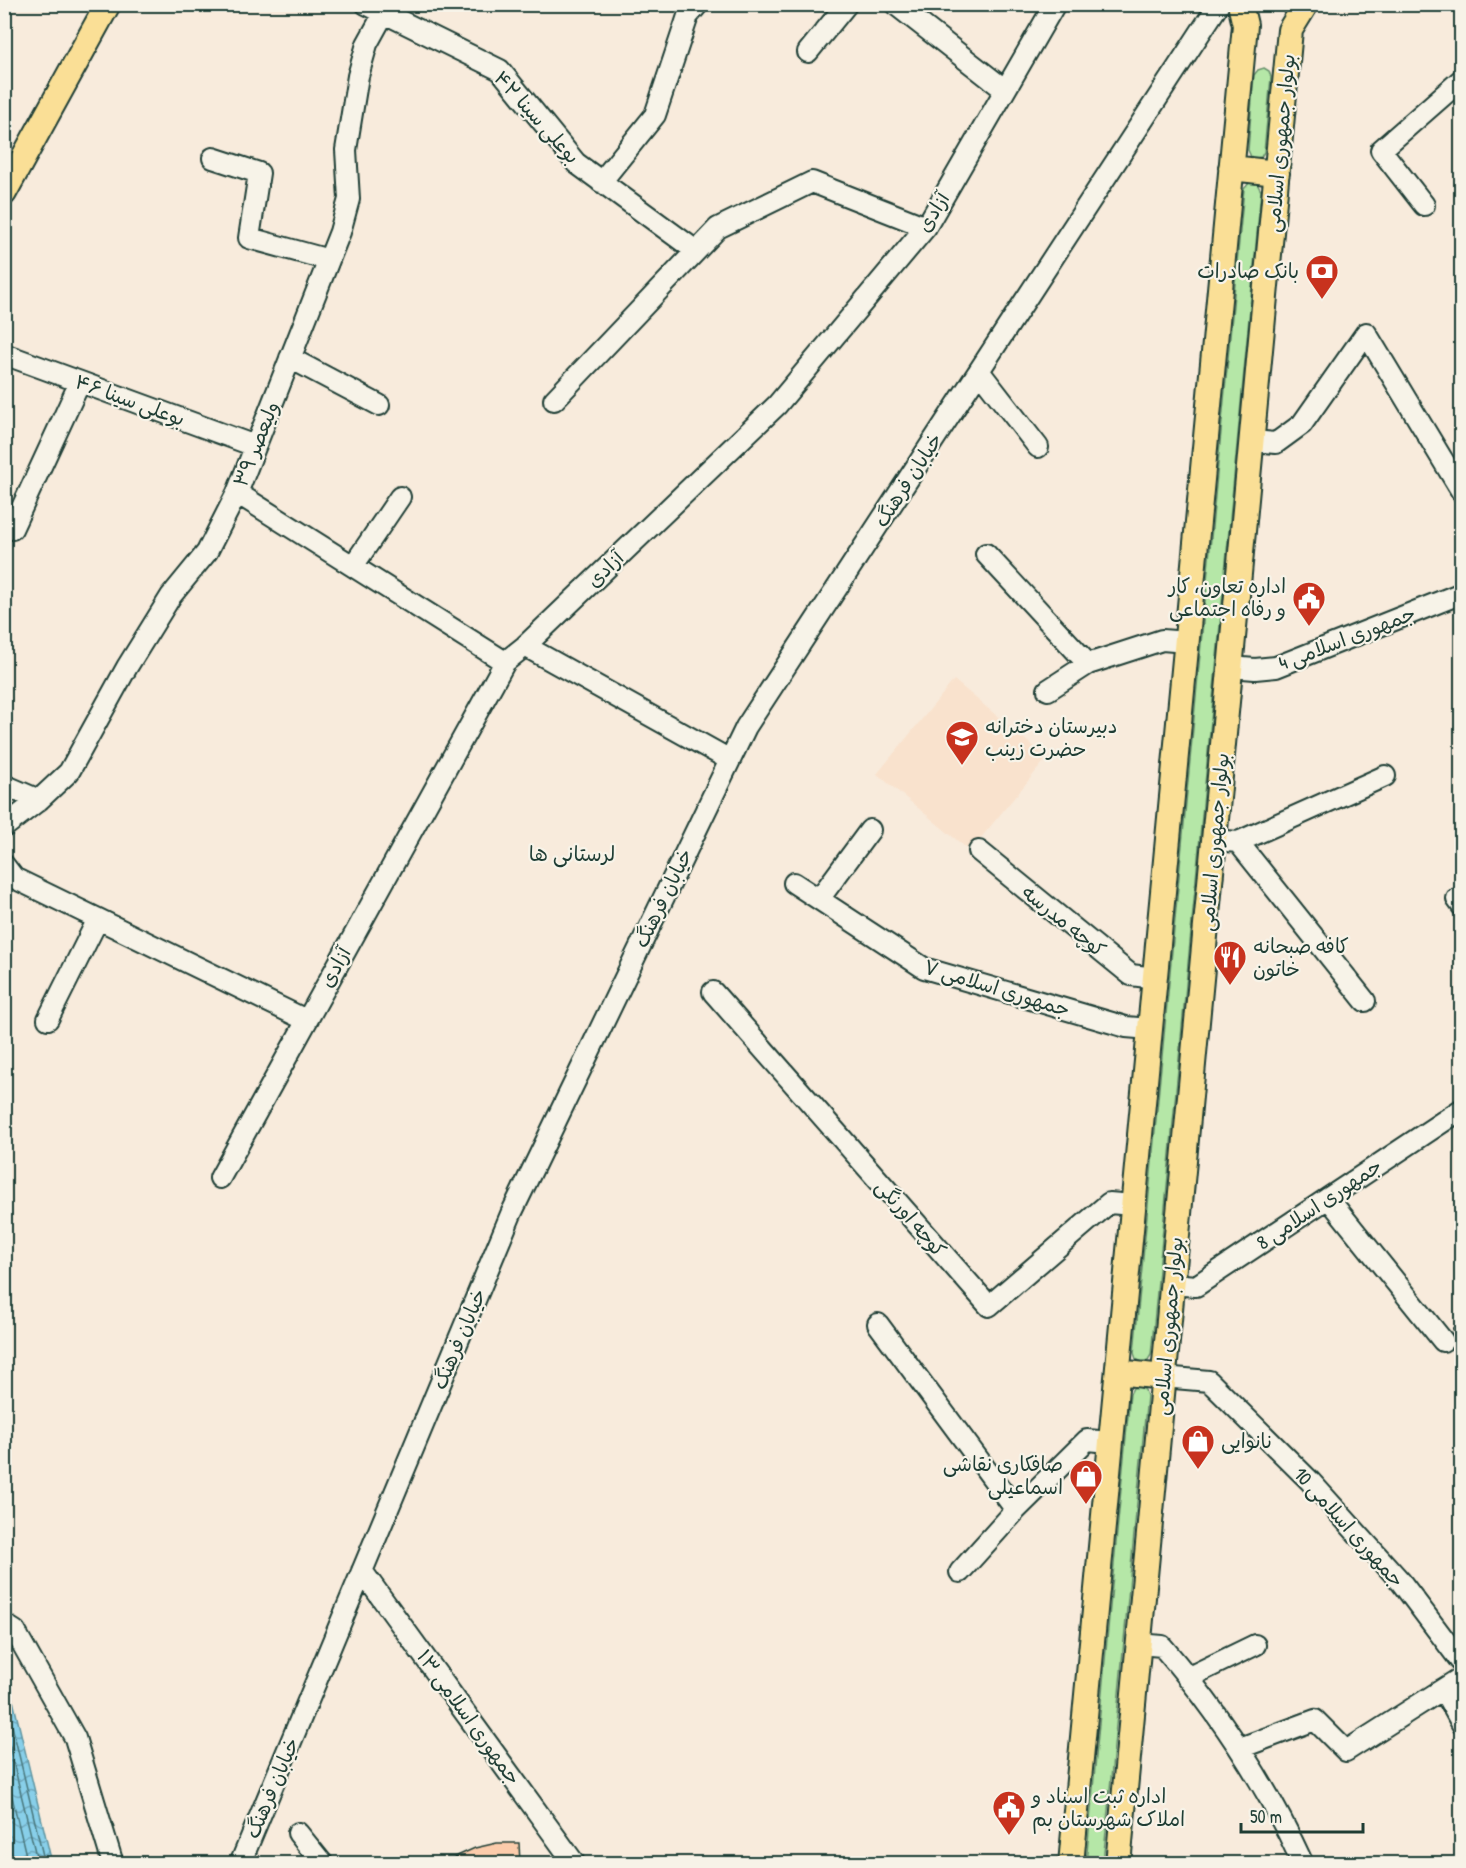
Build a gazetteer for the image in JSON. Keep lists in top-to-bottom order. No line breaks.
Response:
{"streets":{"main road":["بولوار جمهوری اسلامی"],"street":["بوعلی سینا ۴۲","آزادی","بوعلی سینا ۴۶","ولیعصر ۳۹","خیابان فرهنگ","جمهوری اسلامی 4","کوچه مدرسه","جمهوری اسلامی ۷","جمهوری اسلامی 8","کوچه اورنگی","جمهوری اسلامی 10","جمهوری اسلامی ۱۳"]},"crossings":[["بوعلی سینا ۴۲","ولیعصر ۳۹"],["بولوار جمهوری اسلامی","جمهوری اسلامی 4"],["بولوار جمهوری اسلامی","جمهوری اسلامی 8"],["بولوار جمهوری اسلامی","جمهوری اسلامی 10"],["بوعلی سینا ۴۶","ولیعصر ۳۹"],["خیابان فرهنگ","جمهوری اسلامی ۱۳"]],"districts":["لرستانی ها"],"places":{"bank":["بانک صادرات"],"public building":["اداره تعاون، کار و رفاه اجتماعی","اداره ثبت اسناد و املاک شهرستان بم"],"school or university":["دبیرستان دخترانه حضرت زینب"],"restaurant":["کافه صبحانه خاتون"],"shop":["نانوایی","صافکاری نقاشی اسماعیلی"]},"scale_bar":"50 m"}
